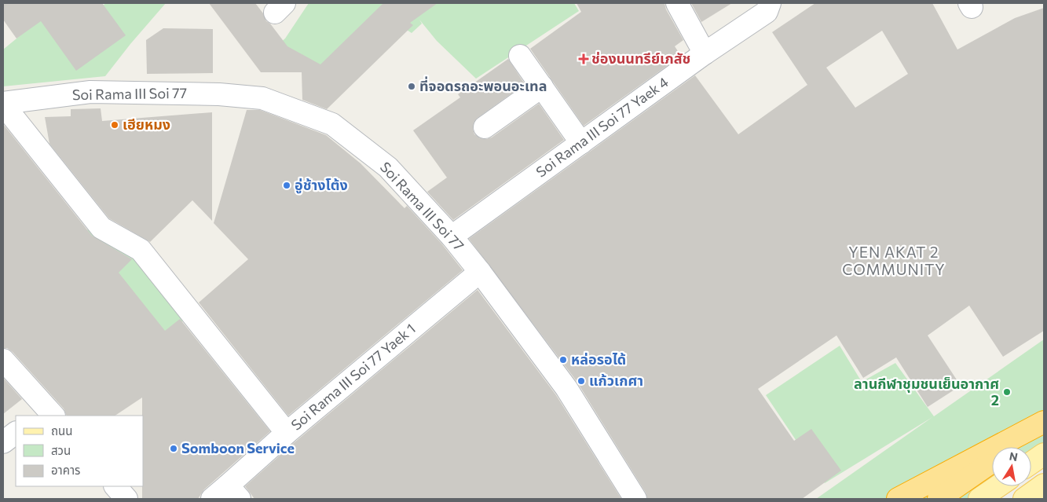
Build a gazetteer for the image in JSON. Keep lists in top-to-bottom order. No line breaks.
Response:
{"streets":{"street":["Soi Rama III Soi 77","Soi Rama III Soi 77 Yaek 4","Soi Rama III Soi 77 Yaek 1"]},"crossings":[["Soi Rama III Soi 77","Soi Rama III Soi 77 Yaek 4"],["Soi Rama III Soi 77","Soi Rama III Soi 77 Yaek 1"]],"districts":["YEN AKAT 2 COMMUNITY"],"places":{"health":["ช่องนนทรีย์เภสัช"],"other":["ที่จอดรถอะพอนอะเทล","เฮียหมง","อู่ช้างโต้ง","หล่อรอได้","แก้วเกศา","ลานกีฬาชุมชนเย็นอากาศ 2","Somboon Service"]},"legend":["ถนน","สวน","อาคาร"],"north":"top"}
